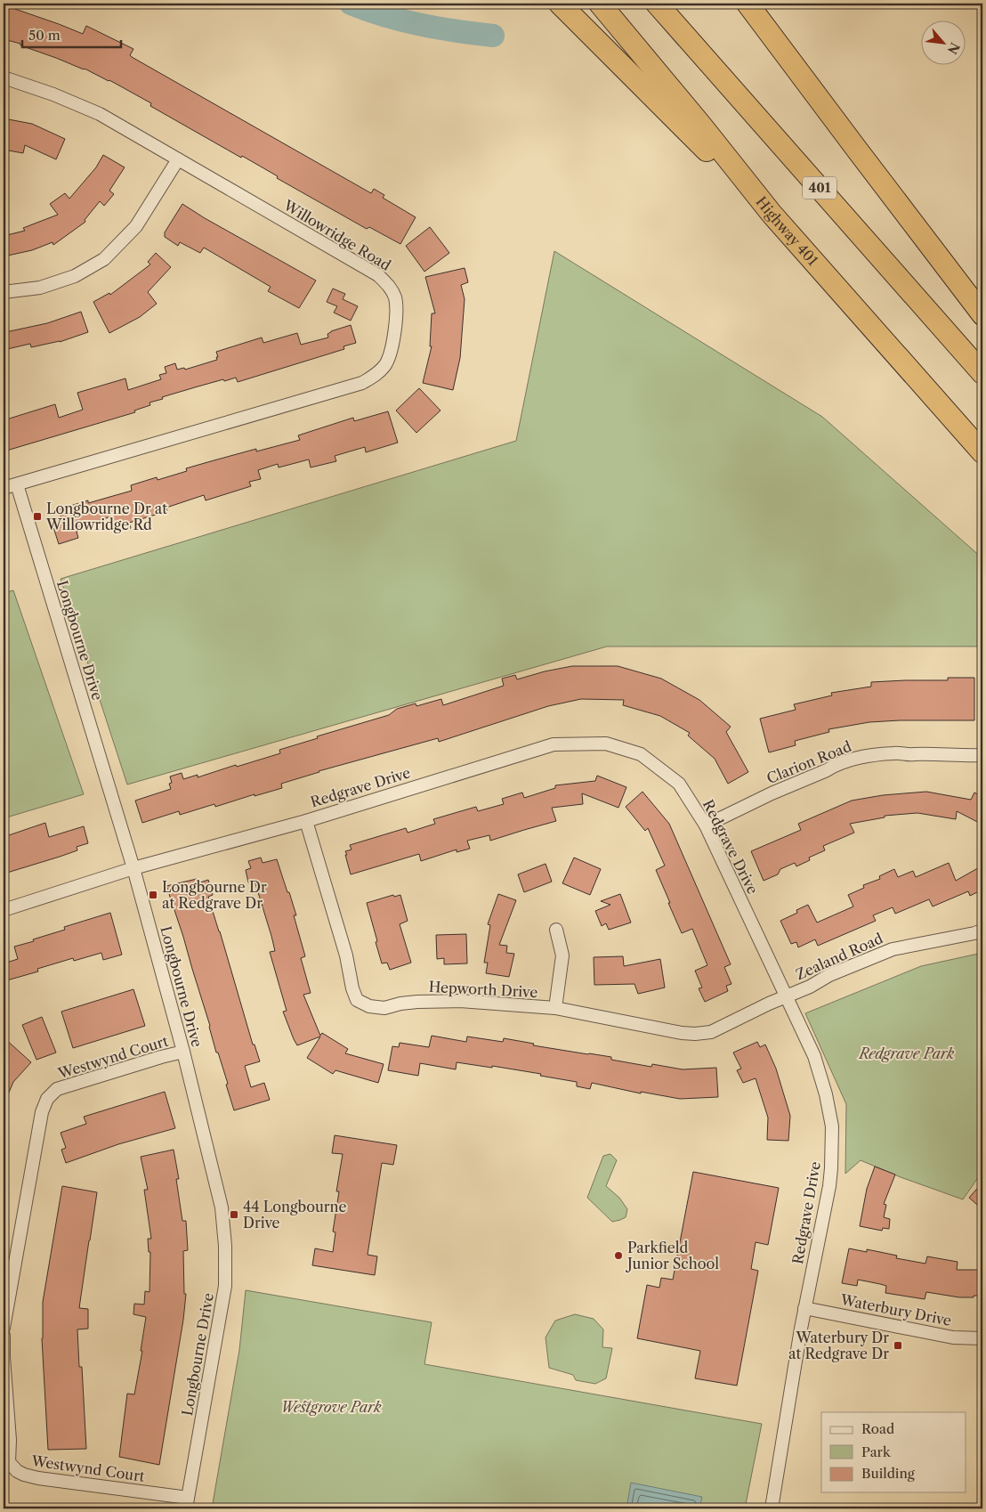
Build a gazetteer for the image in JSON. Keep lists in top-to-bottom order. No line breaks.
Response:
{"streets":{"highway":["401","Highway 401"],"street":["Willowridge Road","Longbourne Drive","Clarion Road","Redgrave Drive","Zealand Road","Hepworth Drive","Westwynd Court","Waterbury Drive"]},"crossings":[["Willowridge Road","Longbourne Drive"],["Longbourne Drive","Redgrave Drive"],["Longbourne Drive","Westwynd Court"],["Clarion Road","Redgrave Drive"],["Redgrave Drive","Zealand Road"],["Redgrave Drive","Hepworth Drive"],["Redgrave Drive","Waterbury Drive"],["Zealand Road","Hepworth Drive"]],"parks":["Redgrave Park","Westgrove Park"],"places":{"transit":["Longbourne Dr at Willowridge Rd","Longbourne Dr at Redgrave Dr","44 Longbourne Drive","Waterbury Dr at Redgrave Dr"],"other":["Parkfield Junior School"]},"legend":["Road","Park","Building"],"scale_bar":"50 m","north":"bottom right"}
